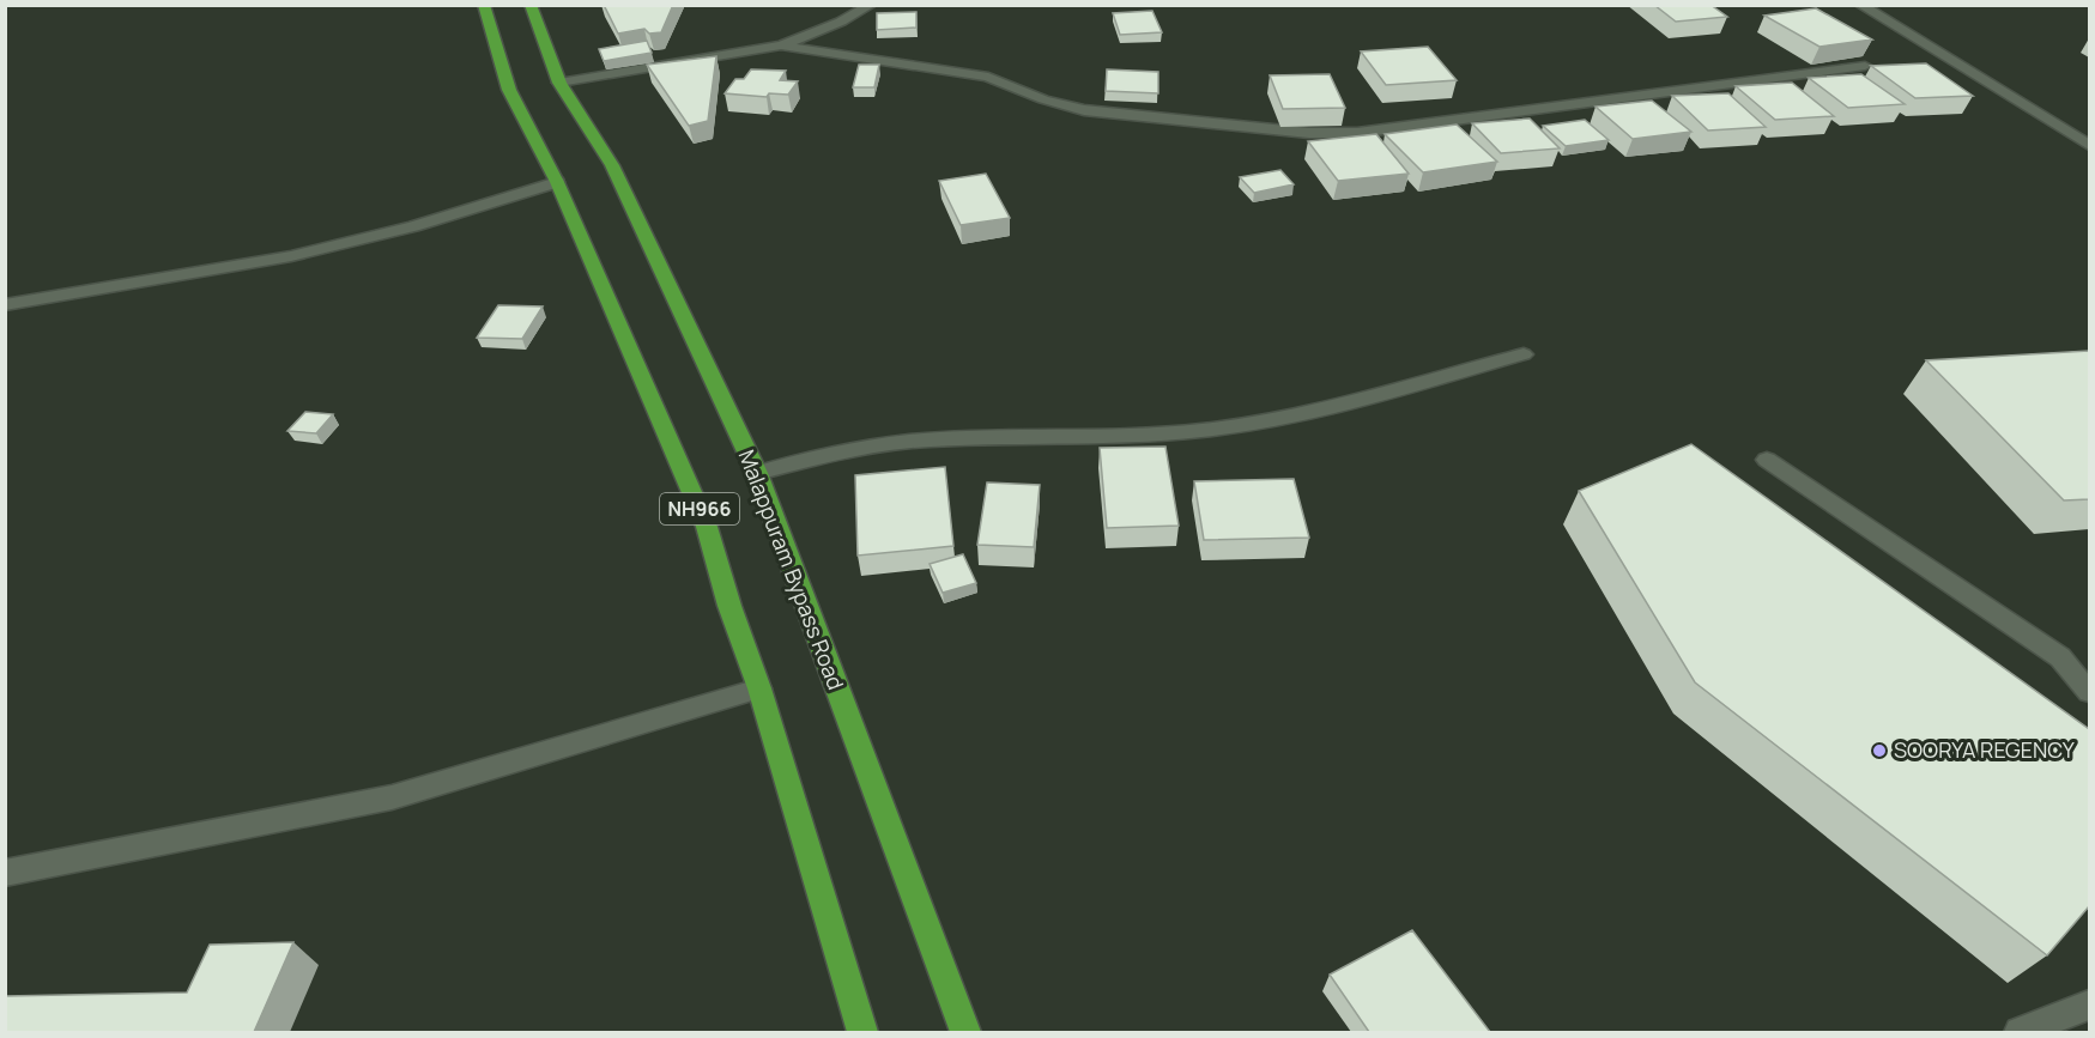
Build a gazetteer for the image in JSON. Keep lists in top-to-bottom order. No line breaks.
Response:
{"streets":{"highway":["NH966","Malappuram Bypass Road"]},"places":["SOORYA REGENCY"]}
